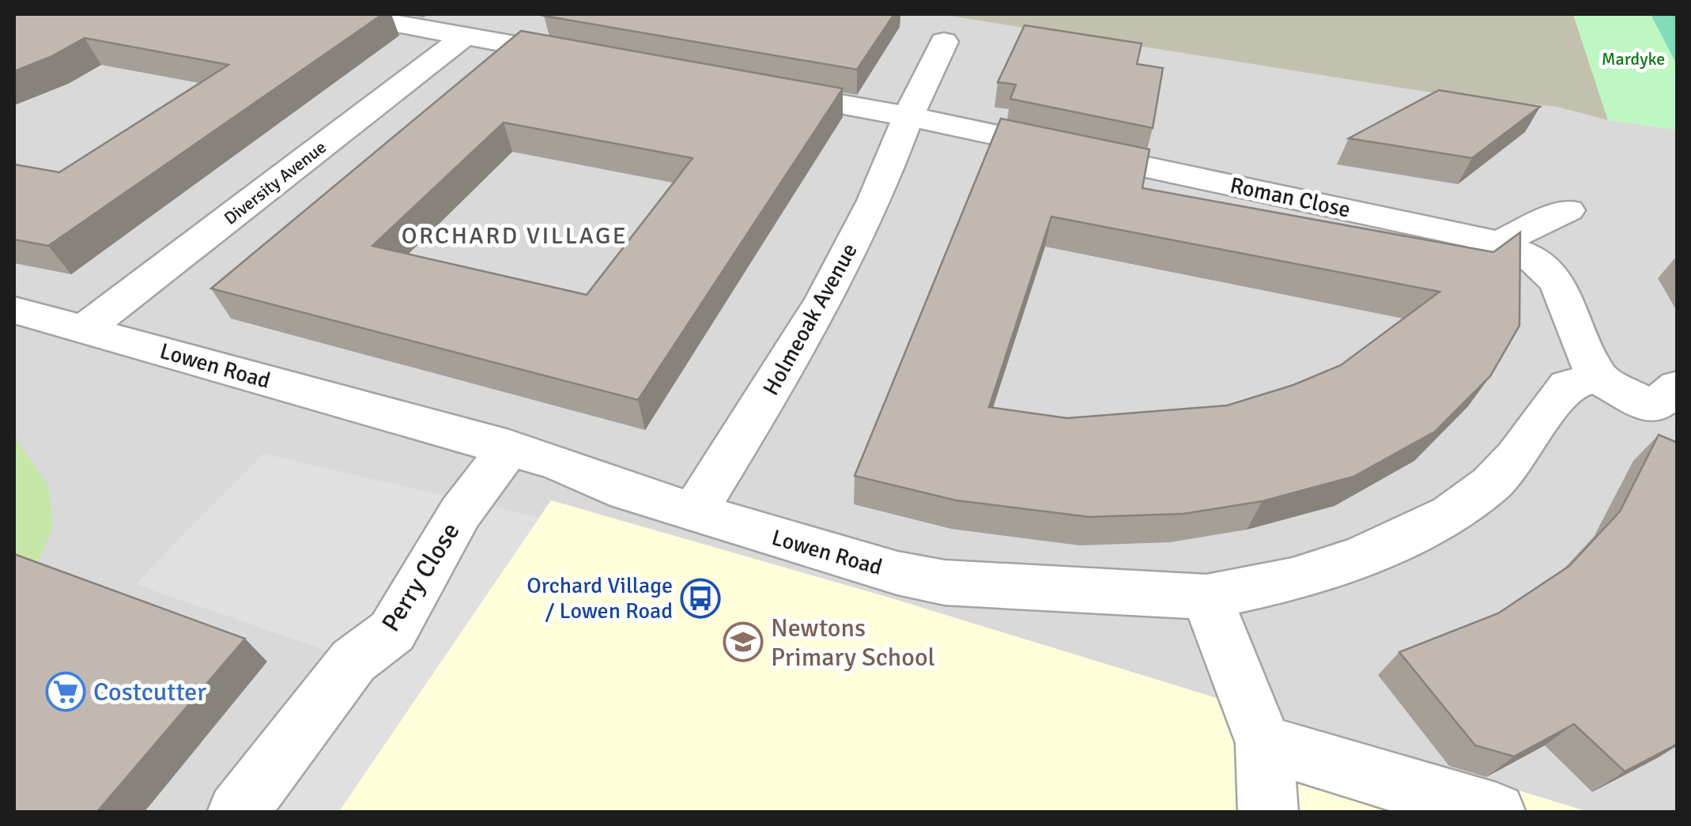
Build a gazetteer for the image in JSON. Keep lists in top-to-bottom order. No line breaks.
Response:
{"streets":{"street":["Diversity Avenue","Roman Close","Holmeoak Avenue","Lowen Road","Perry Close"]},"crossings":[["Diversity Avenue","Lowen Road"],["Roman Close","Holmeoak Avenue"],["Roman Close","Lowen Road"],["Holmeoak Avenue","Lowen Road"],["Lowen Road","Perry Close"]],"districts":["ORCHARD VILLAGE"],"parks":["Mardyke"],"places":{"bus stop":["Orchard Village / Lowen Road"],"school or university":["Newtons Primary School"],"supermarket":["Costcutter"]}}
